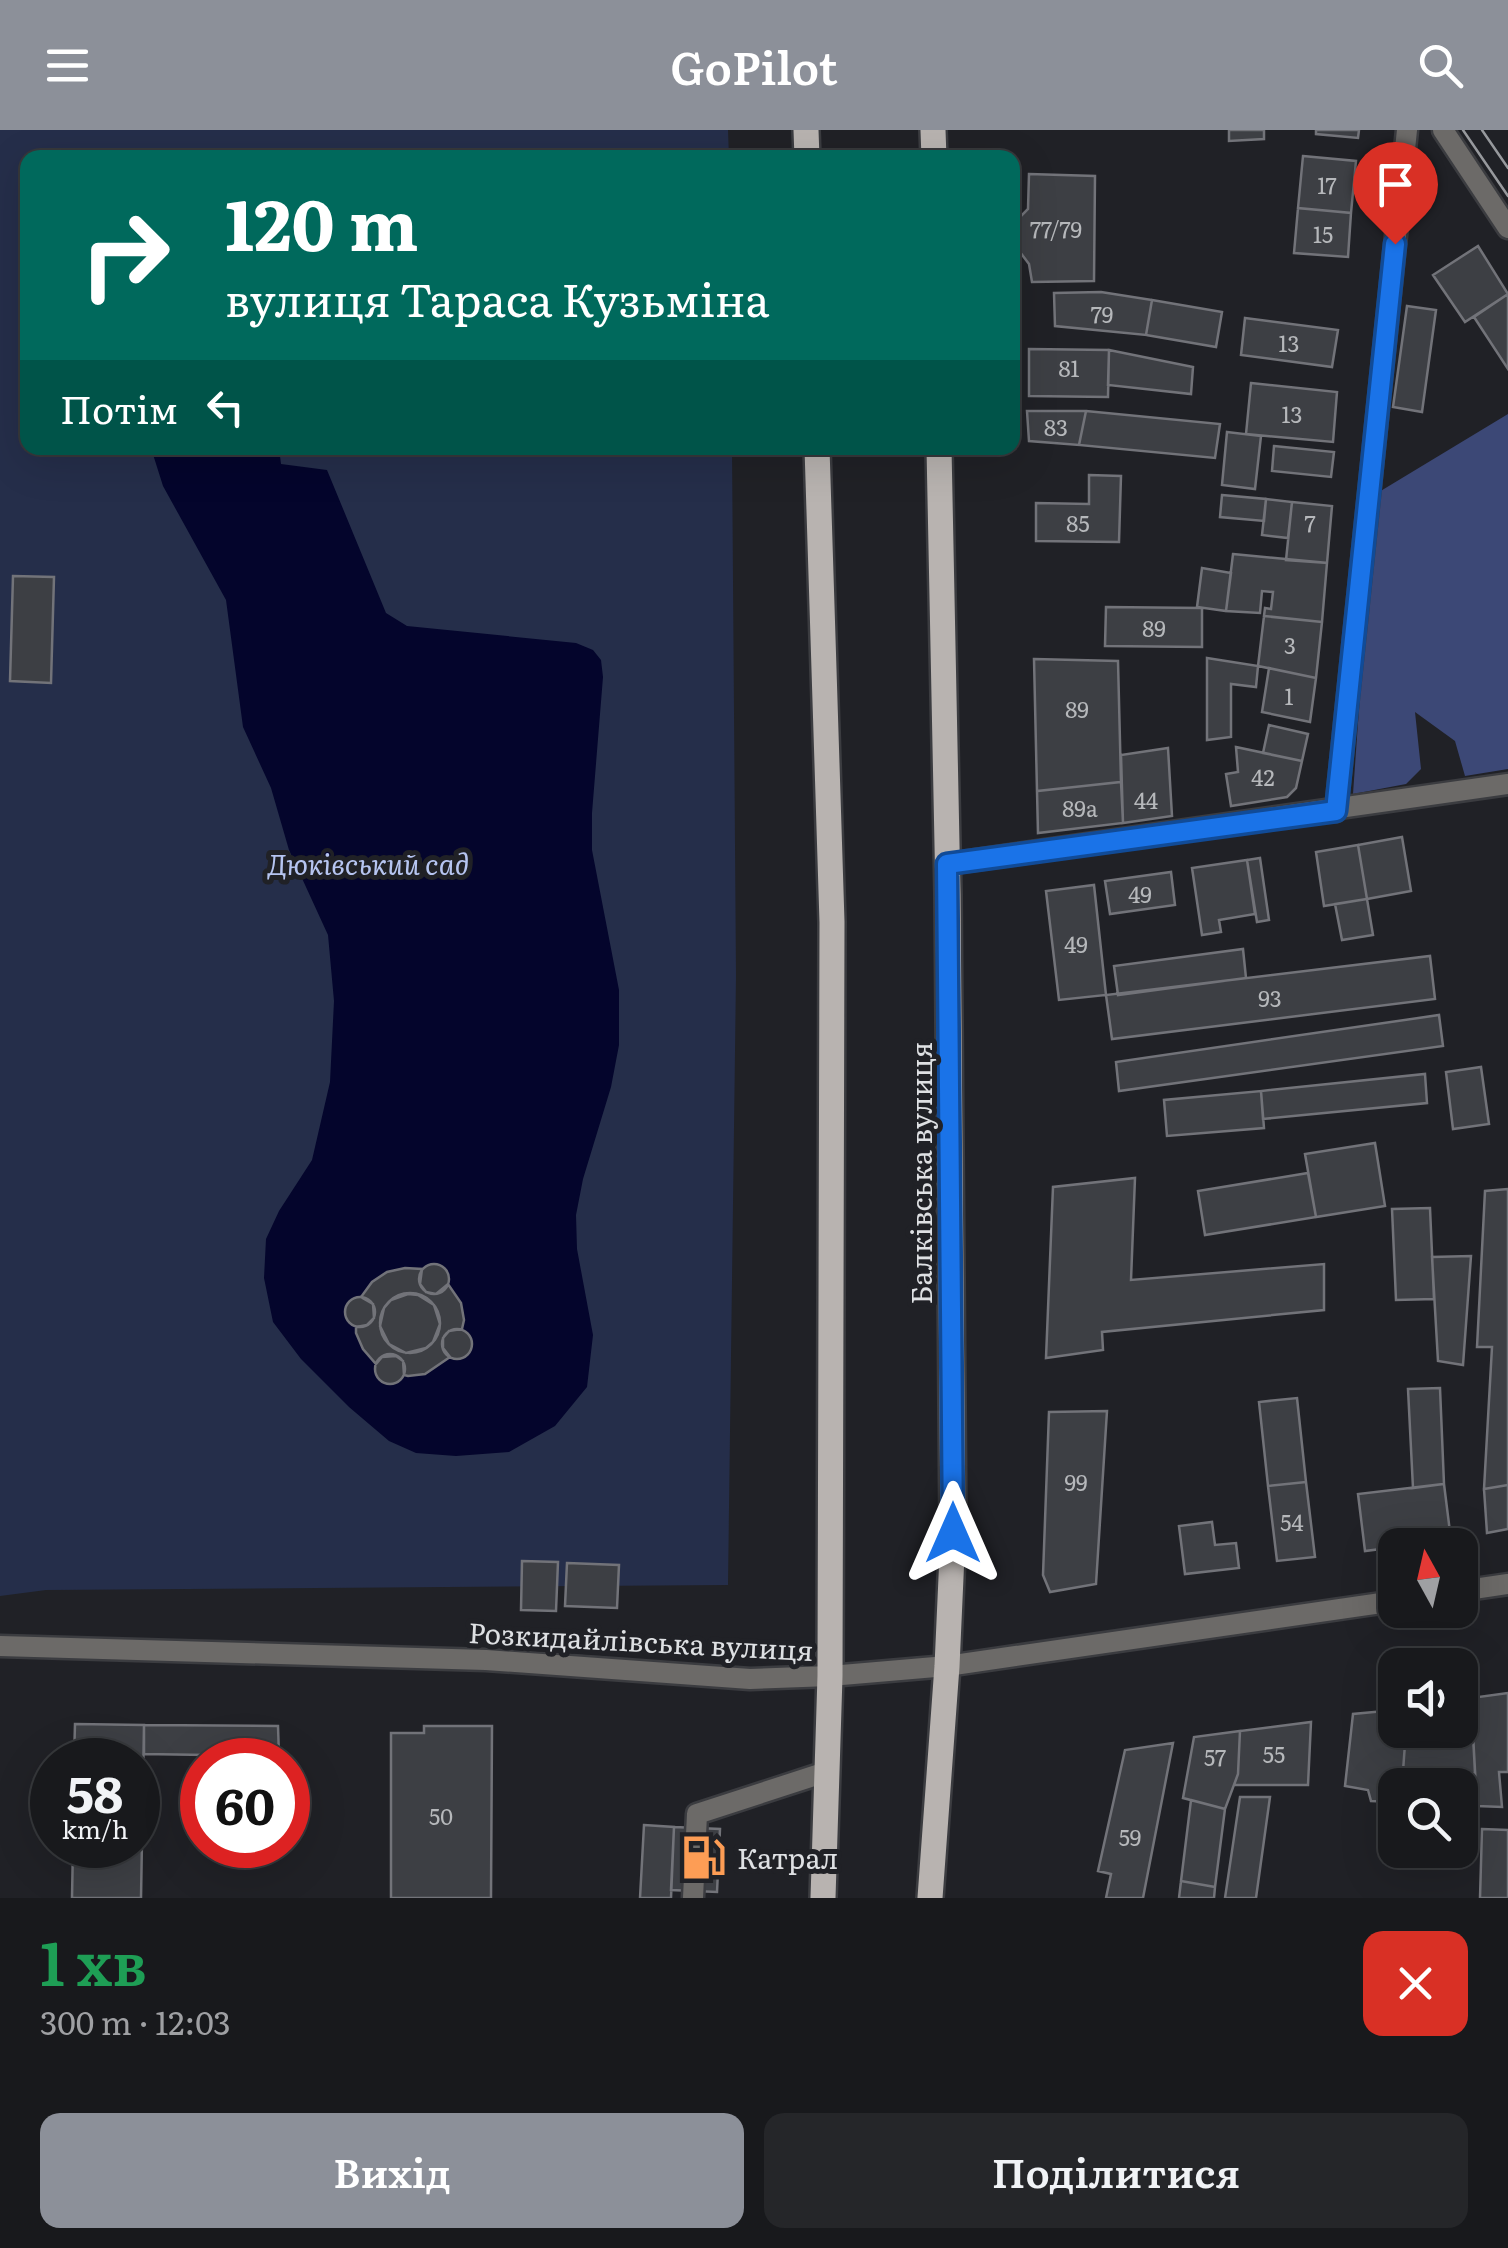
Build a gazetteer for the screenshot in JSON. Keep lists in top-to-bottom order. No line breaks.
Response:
{"streets":{"main road":["Балківська вулиця"],"street":["Розкидайлівська вулиця"]},"crossings":[["Балківська вулиця","Розкидайлівська вулиця"]],"parks":["Дюківський сад"],"places":{"fuel station":["Катрал"]},"house_numbers":["17","77/79","15","79","13","81","13","83","85","7","89","3","1","89","42","44","89а","49","49","93","99","54","55","57","50","59"],"north":"top","page":{"header":"GoPilot","turn":["120 m","вулиця Тараса Кузьміна"],"then":"Потім","speed":"58 km/h","limit":"60","heading":["1 хв","300 m · 12:03"],"buttons":["Вихід","Поділитися"]}}
